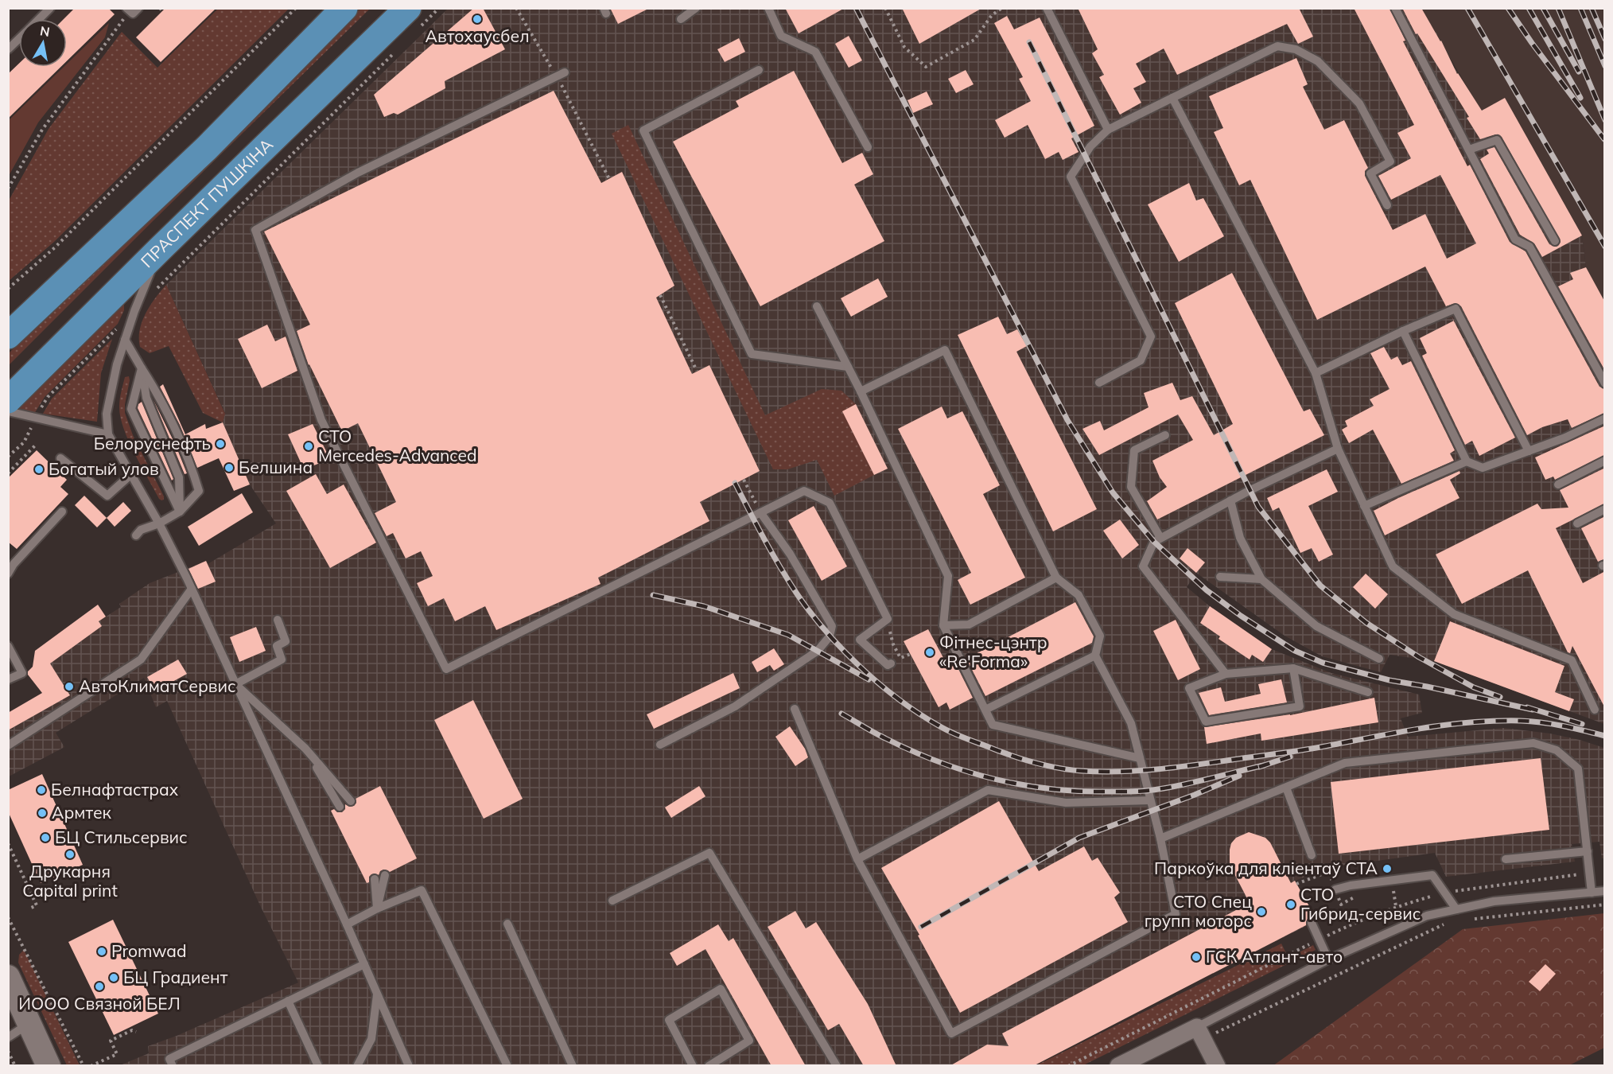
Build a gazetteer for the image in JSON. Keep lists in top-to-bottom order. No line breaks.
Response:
{"streets":{"main road":["ПРАСПЕКТ ПУШКІНА"]},"places":["Автохаусбел","Белоруснефть","СТО Mercedes-Advanced","Белшина","Богатый улов","Фітнес-цэнтр «Re'Forma»","АвтоКлиматСервис","Белнафтастрах","Армтек","БЦ Стильсервис","Друкарня Capital print","Паркоўка для кліентаў СТА","СТО Гибрид-сервис","СТО Спец групп моторс","Promwad","ГСК Атлант-авто","БЦ Градиент","ИООО Связной БЕЛ"],"north":"top"}
